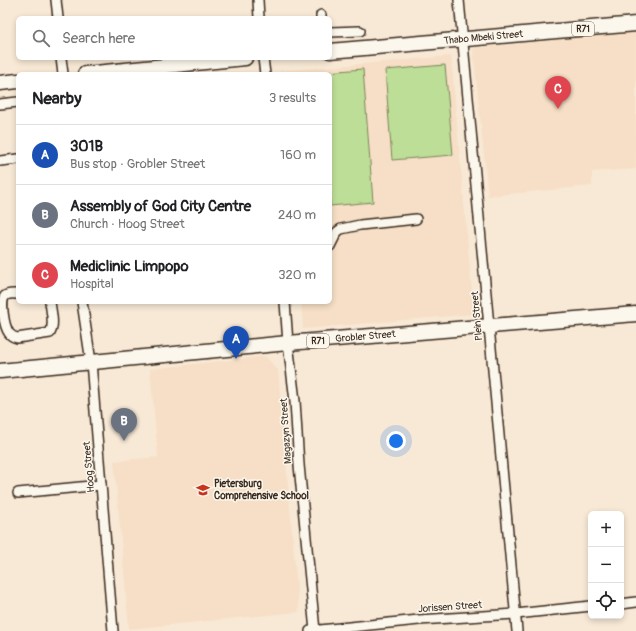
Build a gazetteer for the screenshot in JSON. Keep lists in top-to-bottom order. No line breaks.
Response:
{"streets":{"main road":["R71","Thabo Mbeki Street","Grobler Street"],"street":["Plein Street","Magazyn Street","Hoog Street","Jorissen Street"]},"crossings":[["Thabo Mbeki Street","Plein Street"],["Plein Street","Grobler Street"],["Plein Street","Jorissen Street"],["Grobler Street","Magazyn Street"],["Grobler Street","Hoog Street"],["Magazyn Street","Jorissen Street"]],"places":{"school or university":["Pietersburg Comprehensive School"]},"page":{"search":"Search here","heading":["Nearby","3 results"],"pins":["C","A","B"],"list":[{"mark":"A","name":"301B","note":"Bus stop · Grobler Street","value":"160 m"},{"mark":"B","name":"Assembly of God City Centre","note":"Church · Hoog Street","value":"240 m"},{"mark":"C","name":"Mediclinic Limpopo","note":"Hospital","value":"320 m"}],"map_buttons":["+","−"]}}
